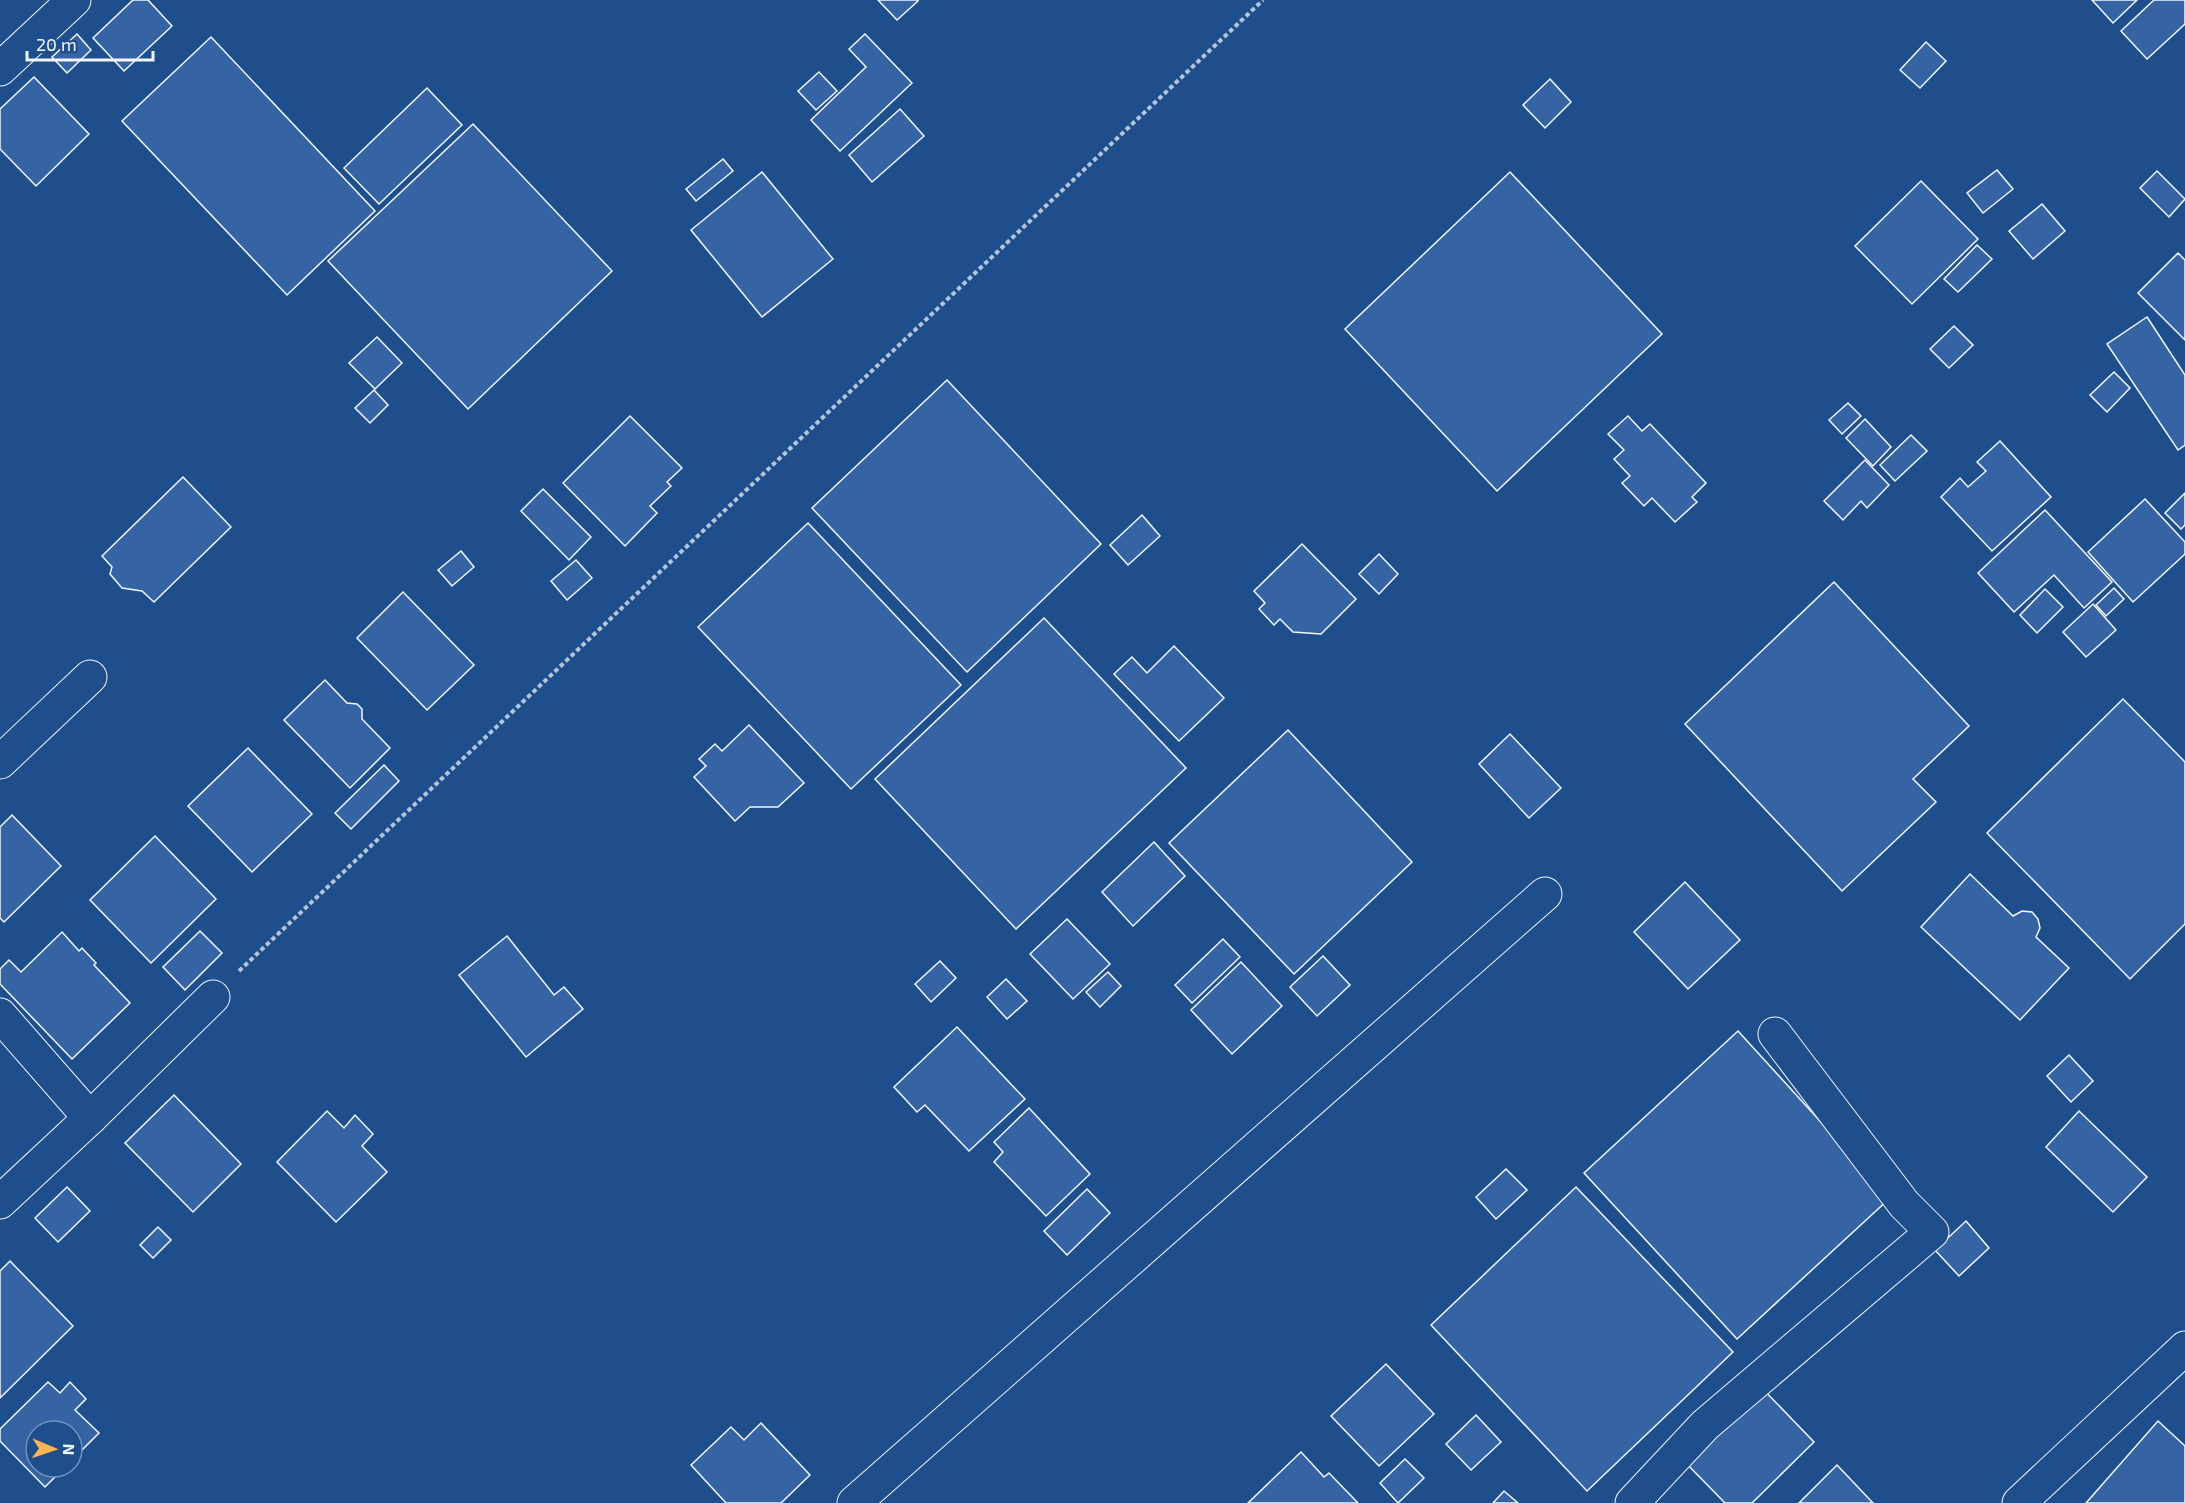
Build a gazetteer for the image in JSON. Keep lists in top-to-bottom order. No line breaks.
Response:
{"scale_bar":"20 m","north":"right"}
